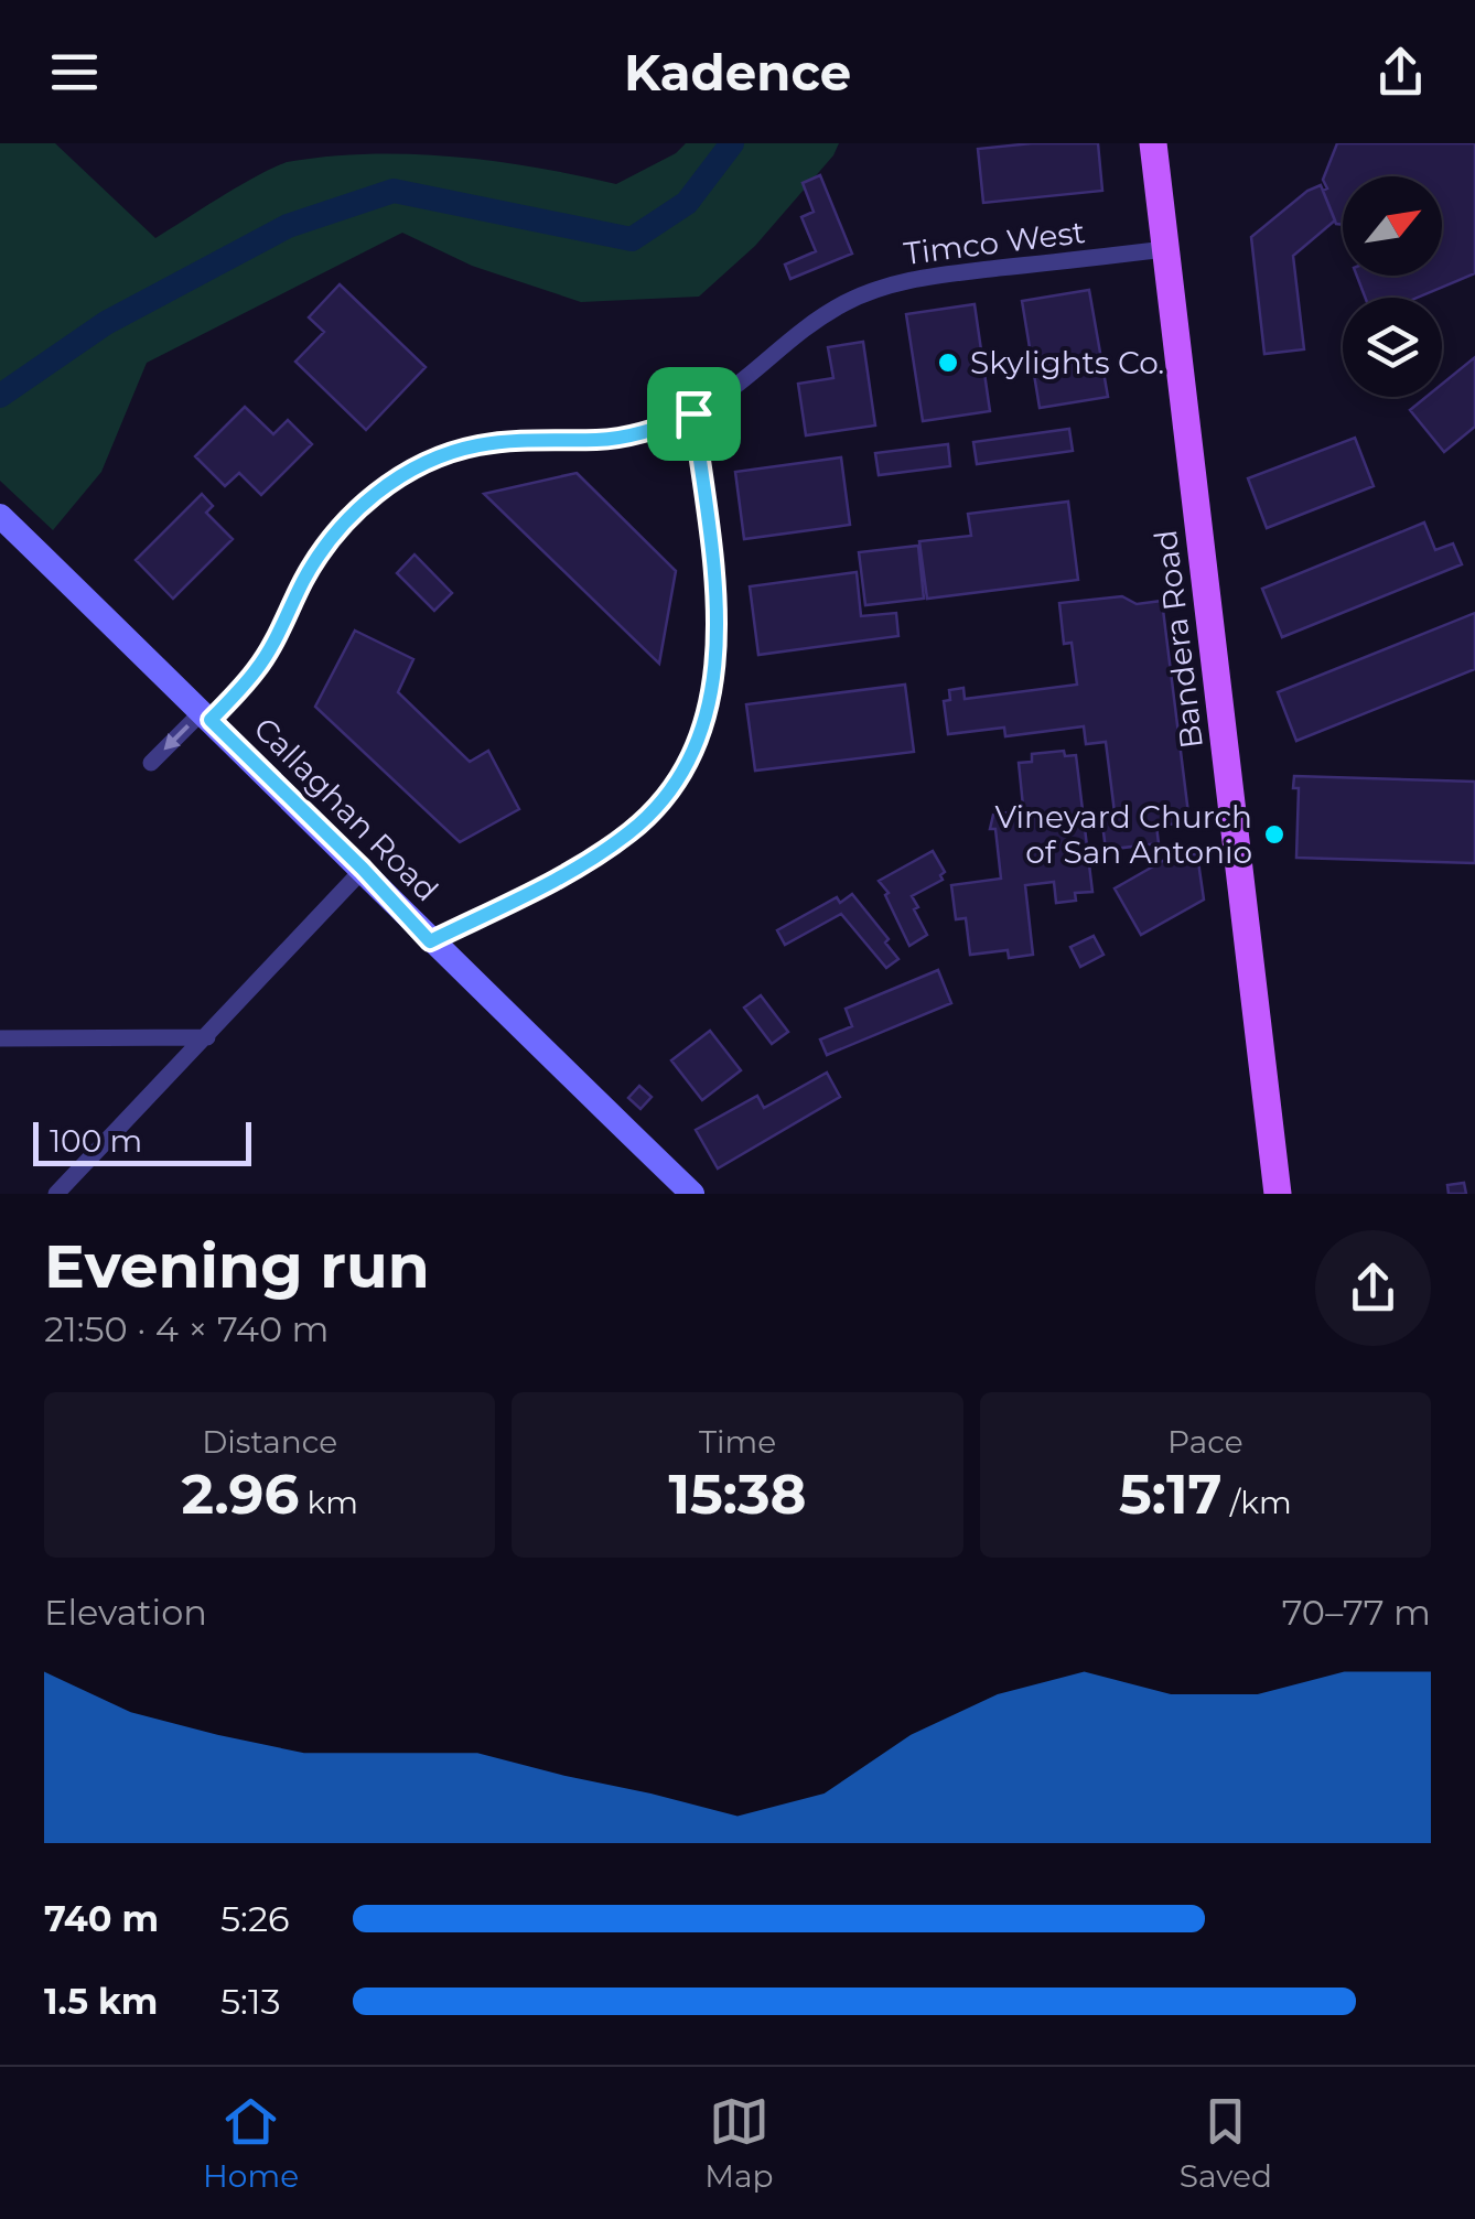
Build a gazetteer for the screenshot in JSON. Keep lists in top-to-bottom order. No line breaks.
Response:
{"streets":{"main road":["Bandera Road","Callaghan Road"],"street":["Timco West"]},"crossings":[["Timco West","Bandera Road"],["Timco West","Callaghan Road"]],"places":["Skylights Co.","Vineyard Church of San Antonio"],"scale_bar":"100 m","north":"top right","page":{"header":"Kadence","scale":"100 m","heading":["Evening run","21:50 · 4 × 740 m"],"stats":[["Distance","2.96 km"],["Time","15:38"],["Pace","5:17 /km"]],"chart":["Elevation","70–77 m"],"list":[{"name":"740 m","note":"5:26"},{"name":"1.5 km","note":"5:13"}],"tabs":["Home","Map","Saved"]}}
